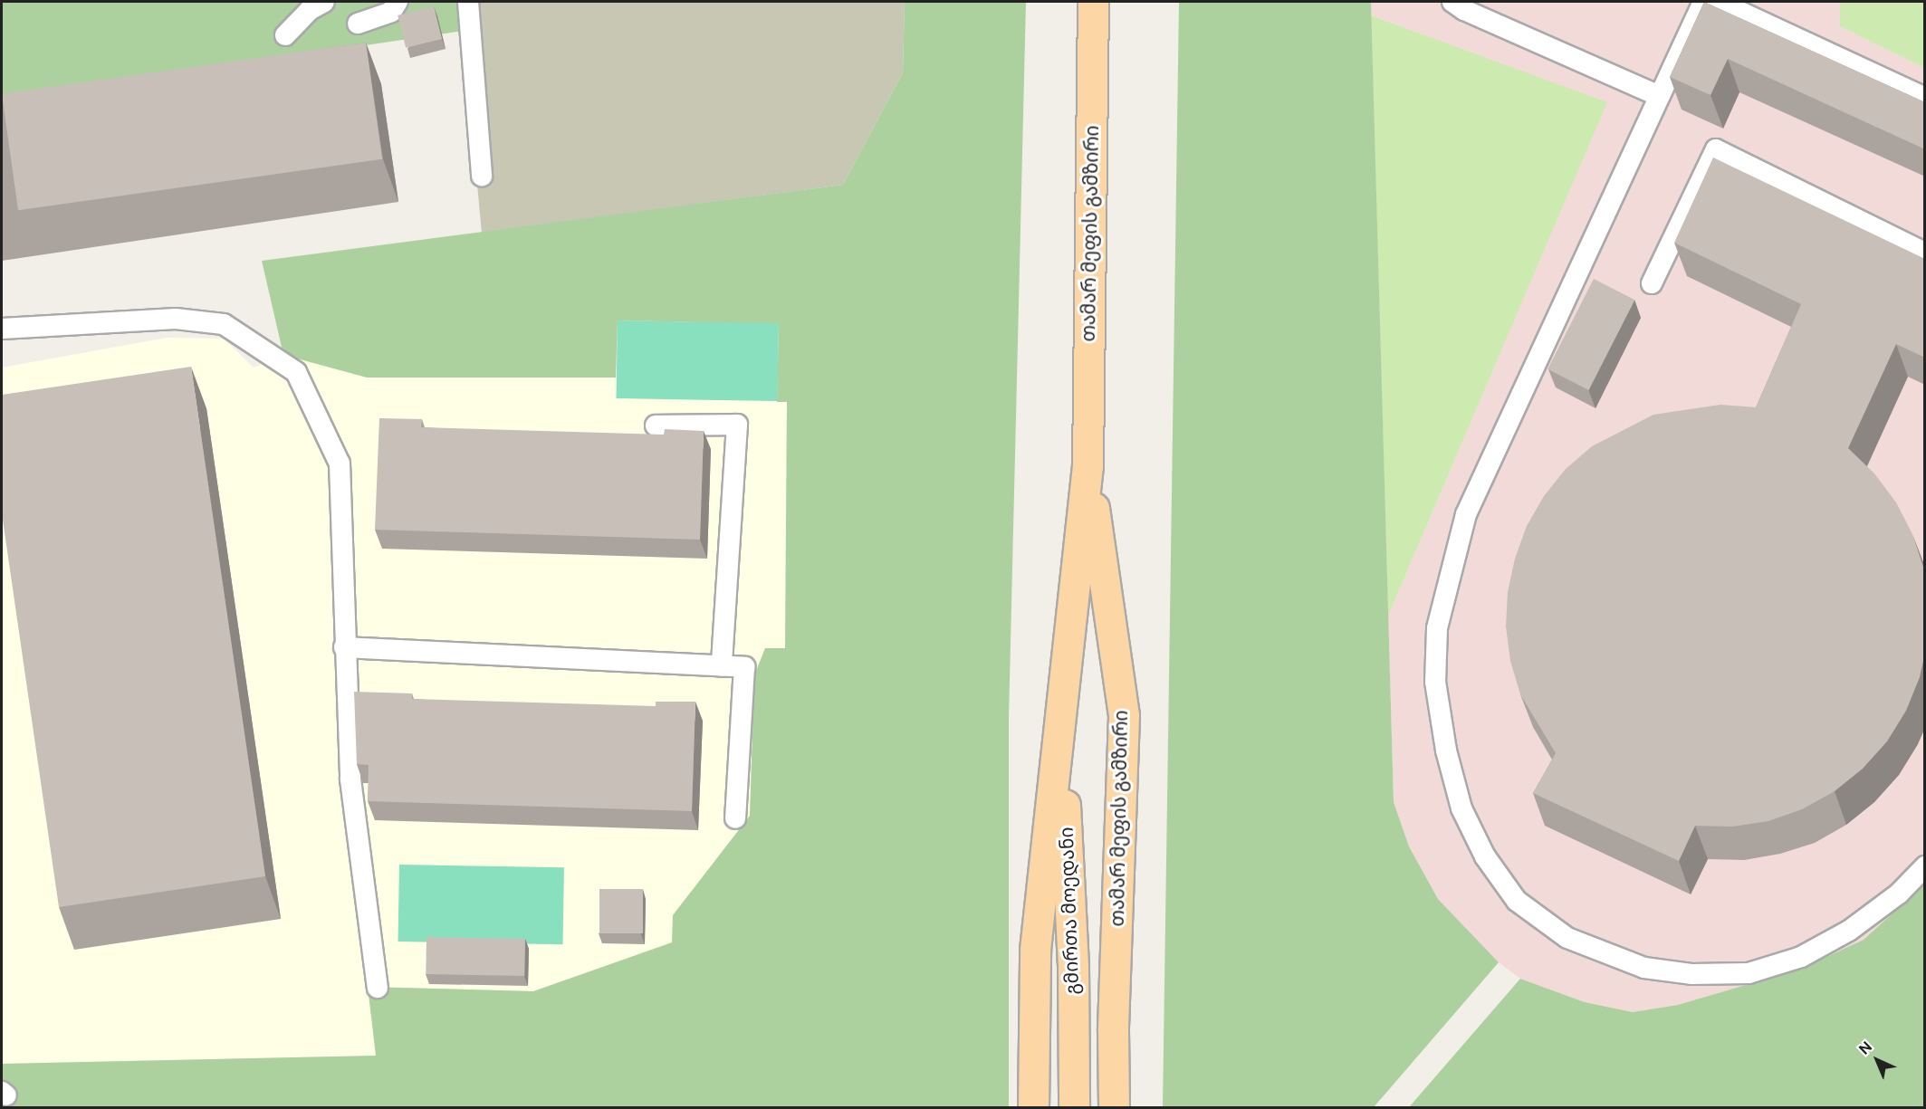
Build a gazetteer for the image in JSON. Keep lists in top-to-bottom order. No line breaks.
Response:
{"streets":{"main road":["თამარ მეფის გამზირი","გმირთა მოედანი"]},"crossings":[["თამარ მეფის გამზირი","გმირთა მოედანი"]],"north":"top left"}
